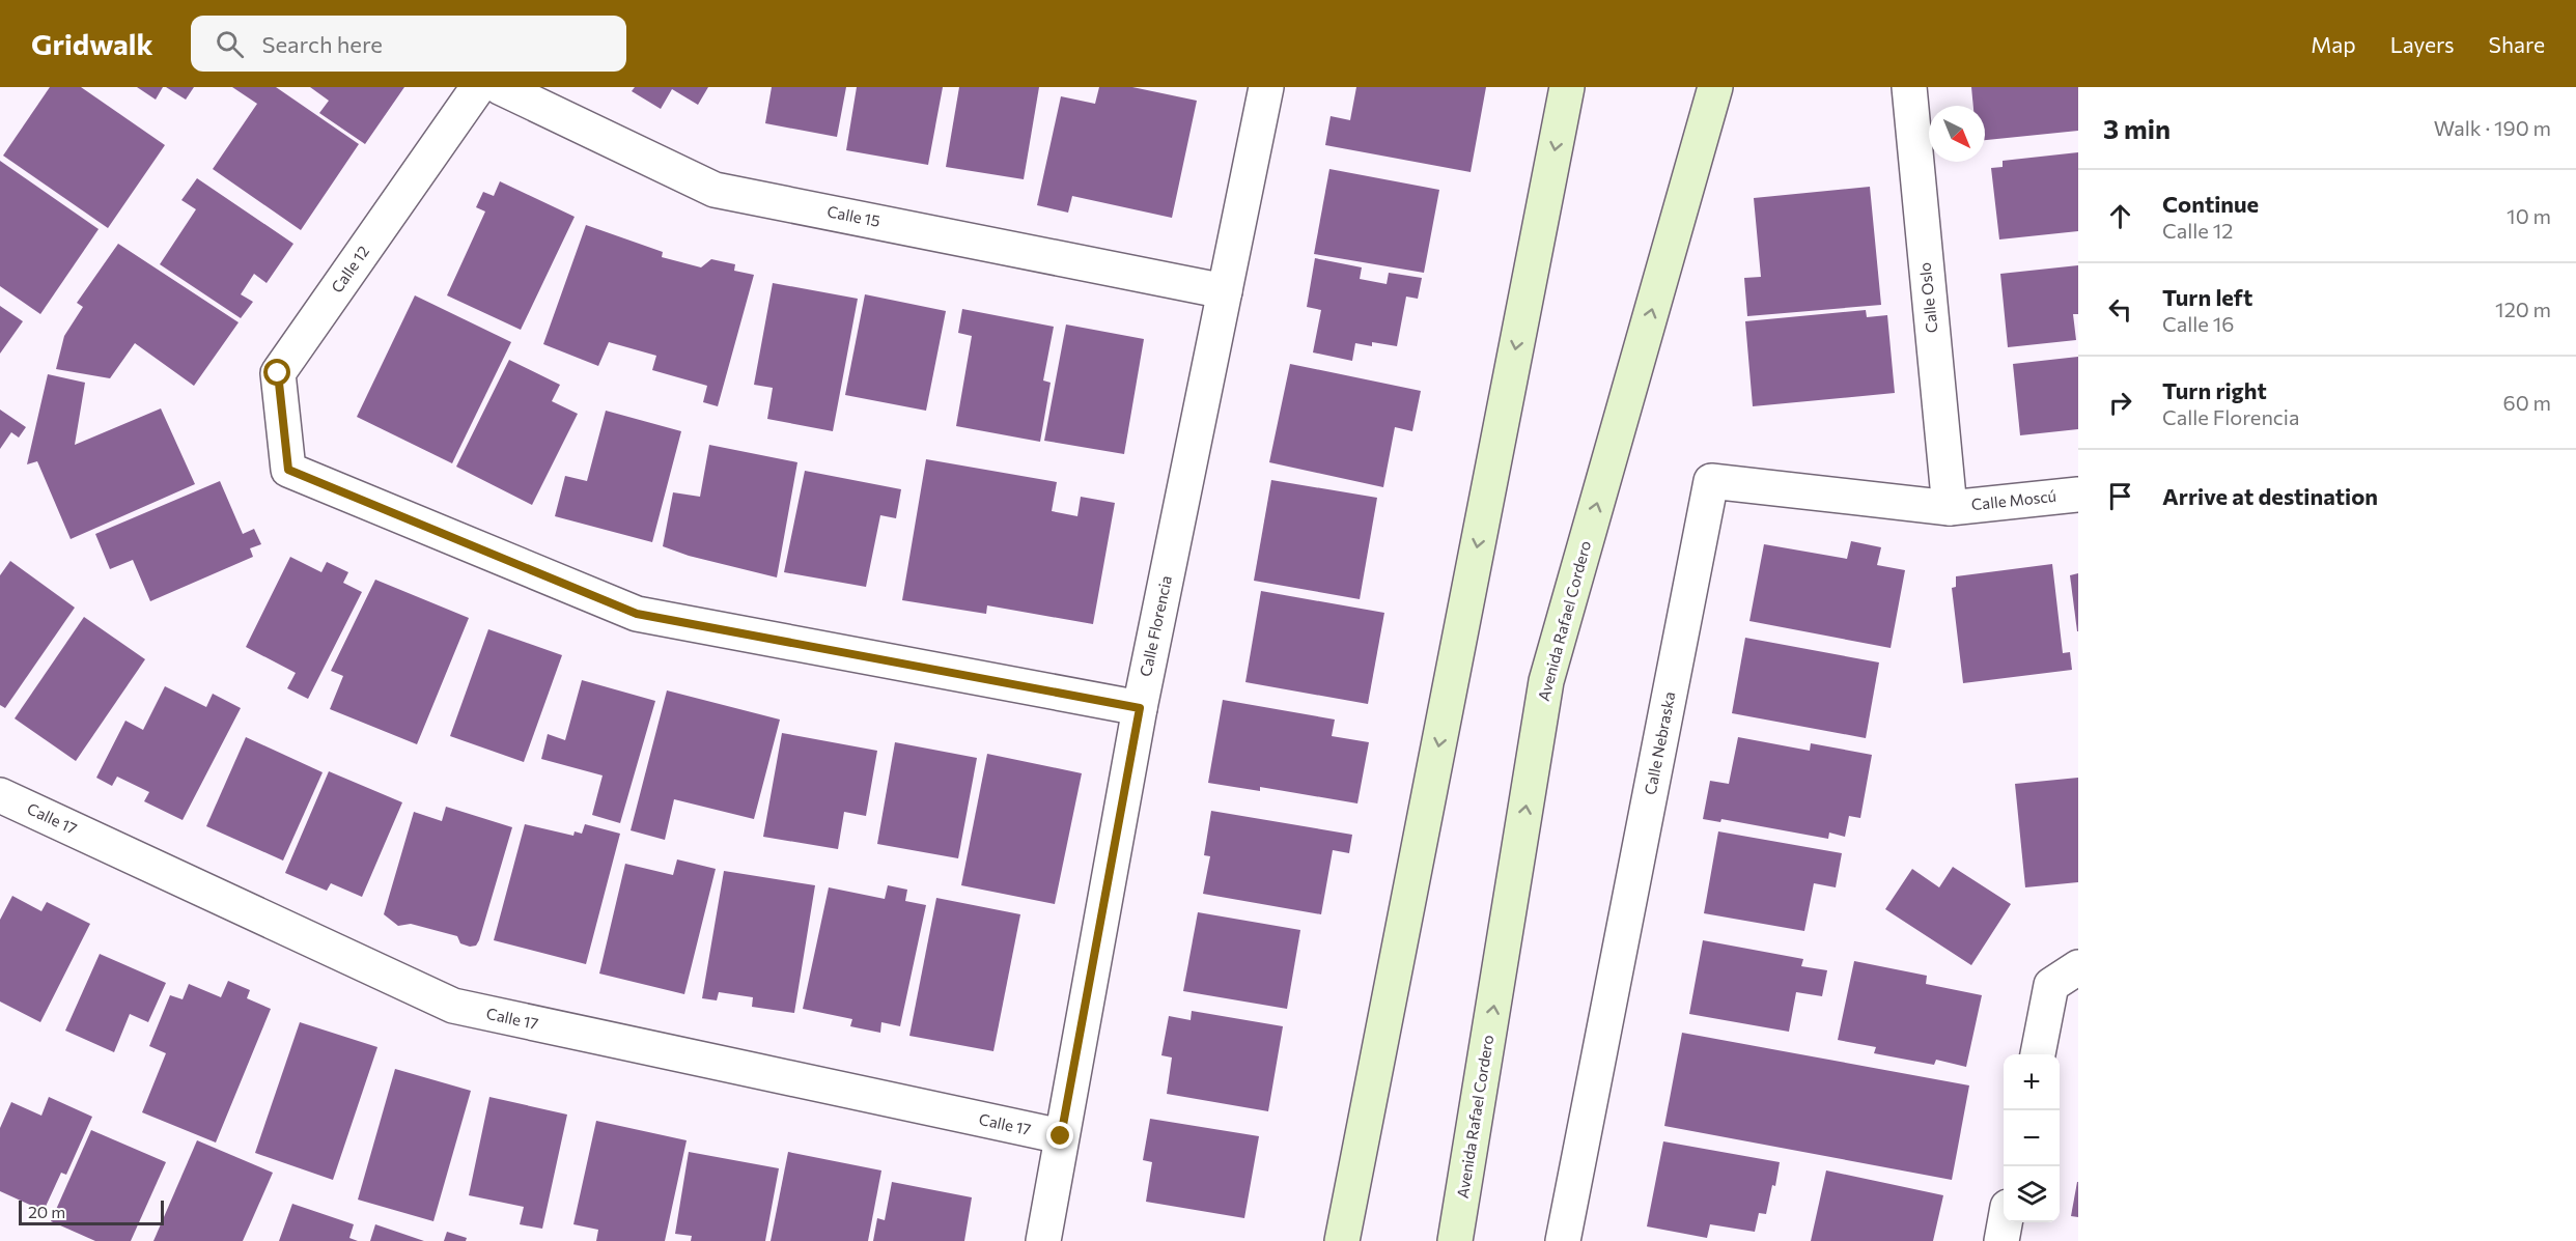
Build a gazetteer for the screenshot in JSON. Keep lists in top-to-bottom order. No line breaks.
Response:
{"streets":{"main road":["Avenida Rafael Cordero"],"street":["Calle 15","Calle 12","Calle Oslo","Calle Moscú","Calle Florencia","Calle Nebraska","Calle 17"]},"crossings":[["Calle 15","Calle Florencia"],["Calle 12","Calle Florencia"],["Calle Oslo","Calle Moscú"],["Calle Oslo","Calle Nebraska"],["Calle Moscú","Calle Nebraska"],["Calle Florencia","Calle 17"]],"scale_bar":"20 m","north":"bottom right","page":{"header":"Gridwalk","search":"Search here","nav":["Map","Layers","Share"],"heading":["3 min","Walk · 190 m"],"list":[["Continue","Calle 12","10 m"],["Turn left","Calle 16","120 m"],["Turn right","Calle Florencia","60 m"],"Arrive at destination"],"map_buttons":["+","−"],"scale":"20 m"}}
